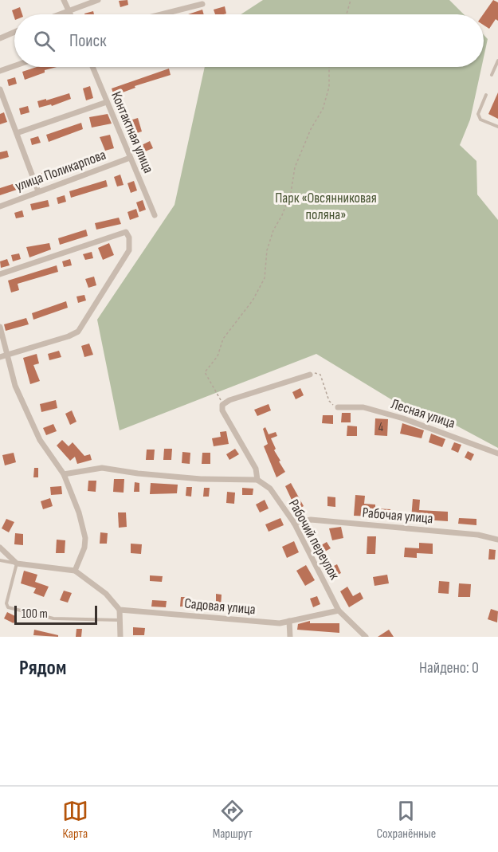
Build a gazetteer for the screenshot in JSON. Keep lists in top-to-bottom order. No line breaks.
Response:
{"streets":{"street":["Контактная улица","улица Поликарпова","Лесная улица","Рабочая улица","Рабочий переулок","Садовая улица"]},"crossings":[["Контактная улица","улица Поликарпова"],["Рабочая улица","Рабочий переулок"],["Рабочий переулок","Садовая улица"]],"parks":["Парк «Овсянниковая поляна»"],"house_numbers":["4"],"scale_bar":"100 m","page":{"search":"Поиск","scale":"100 m","heading":["Рядом","Найдено: 0"],"nav":["Карта","Маршрут","Сохранённые"]}}
